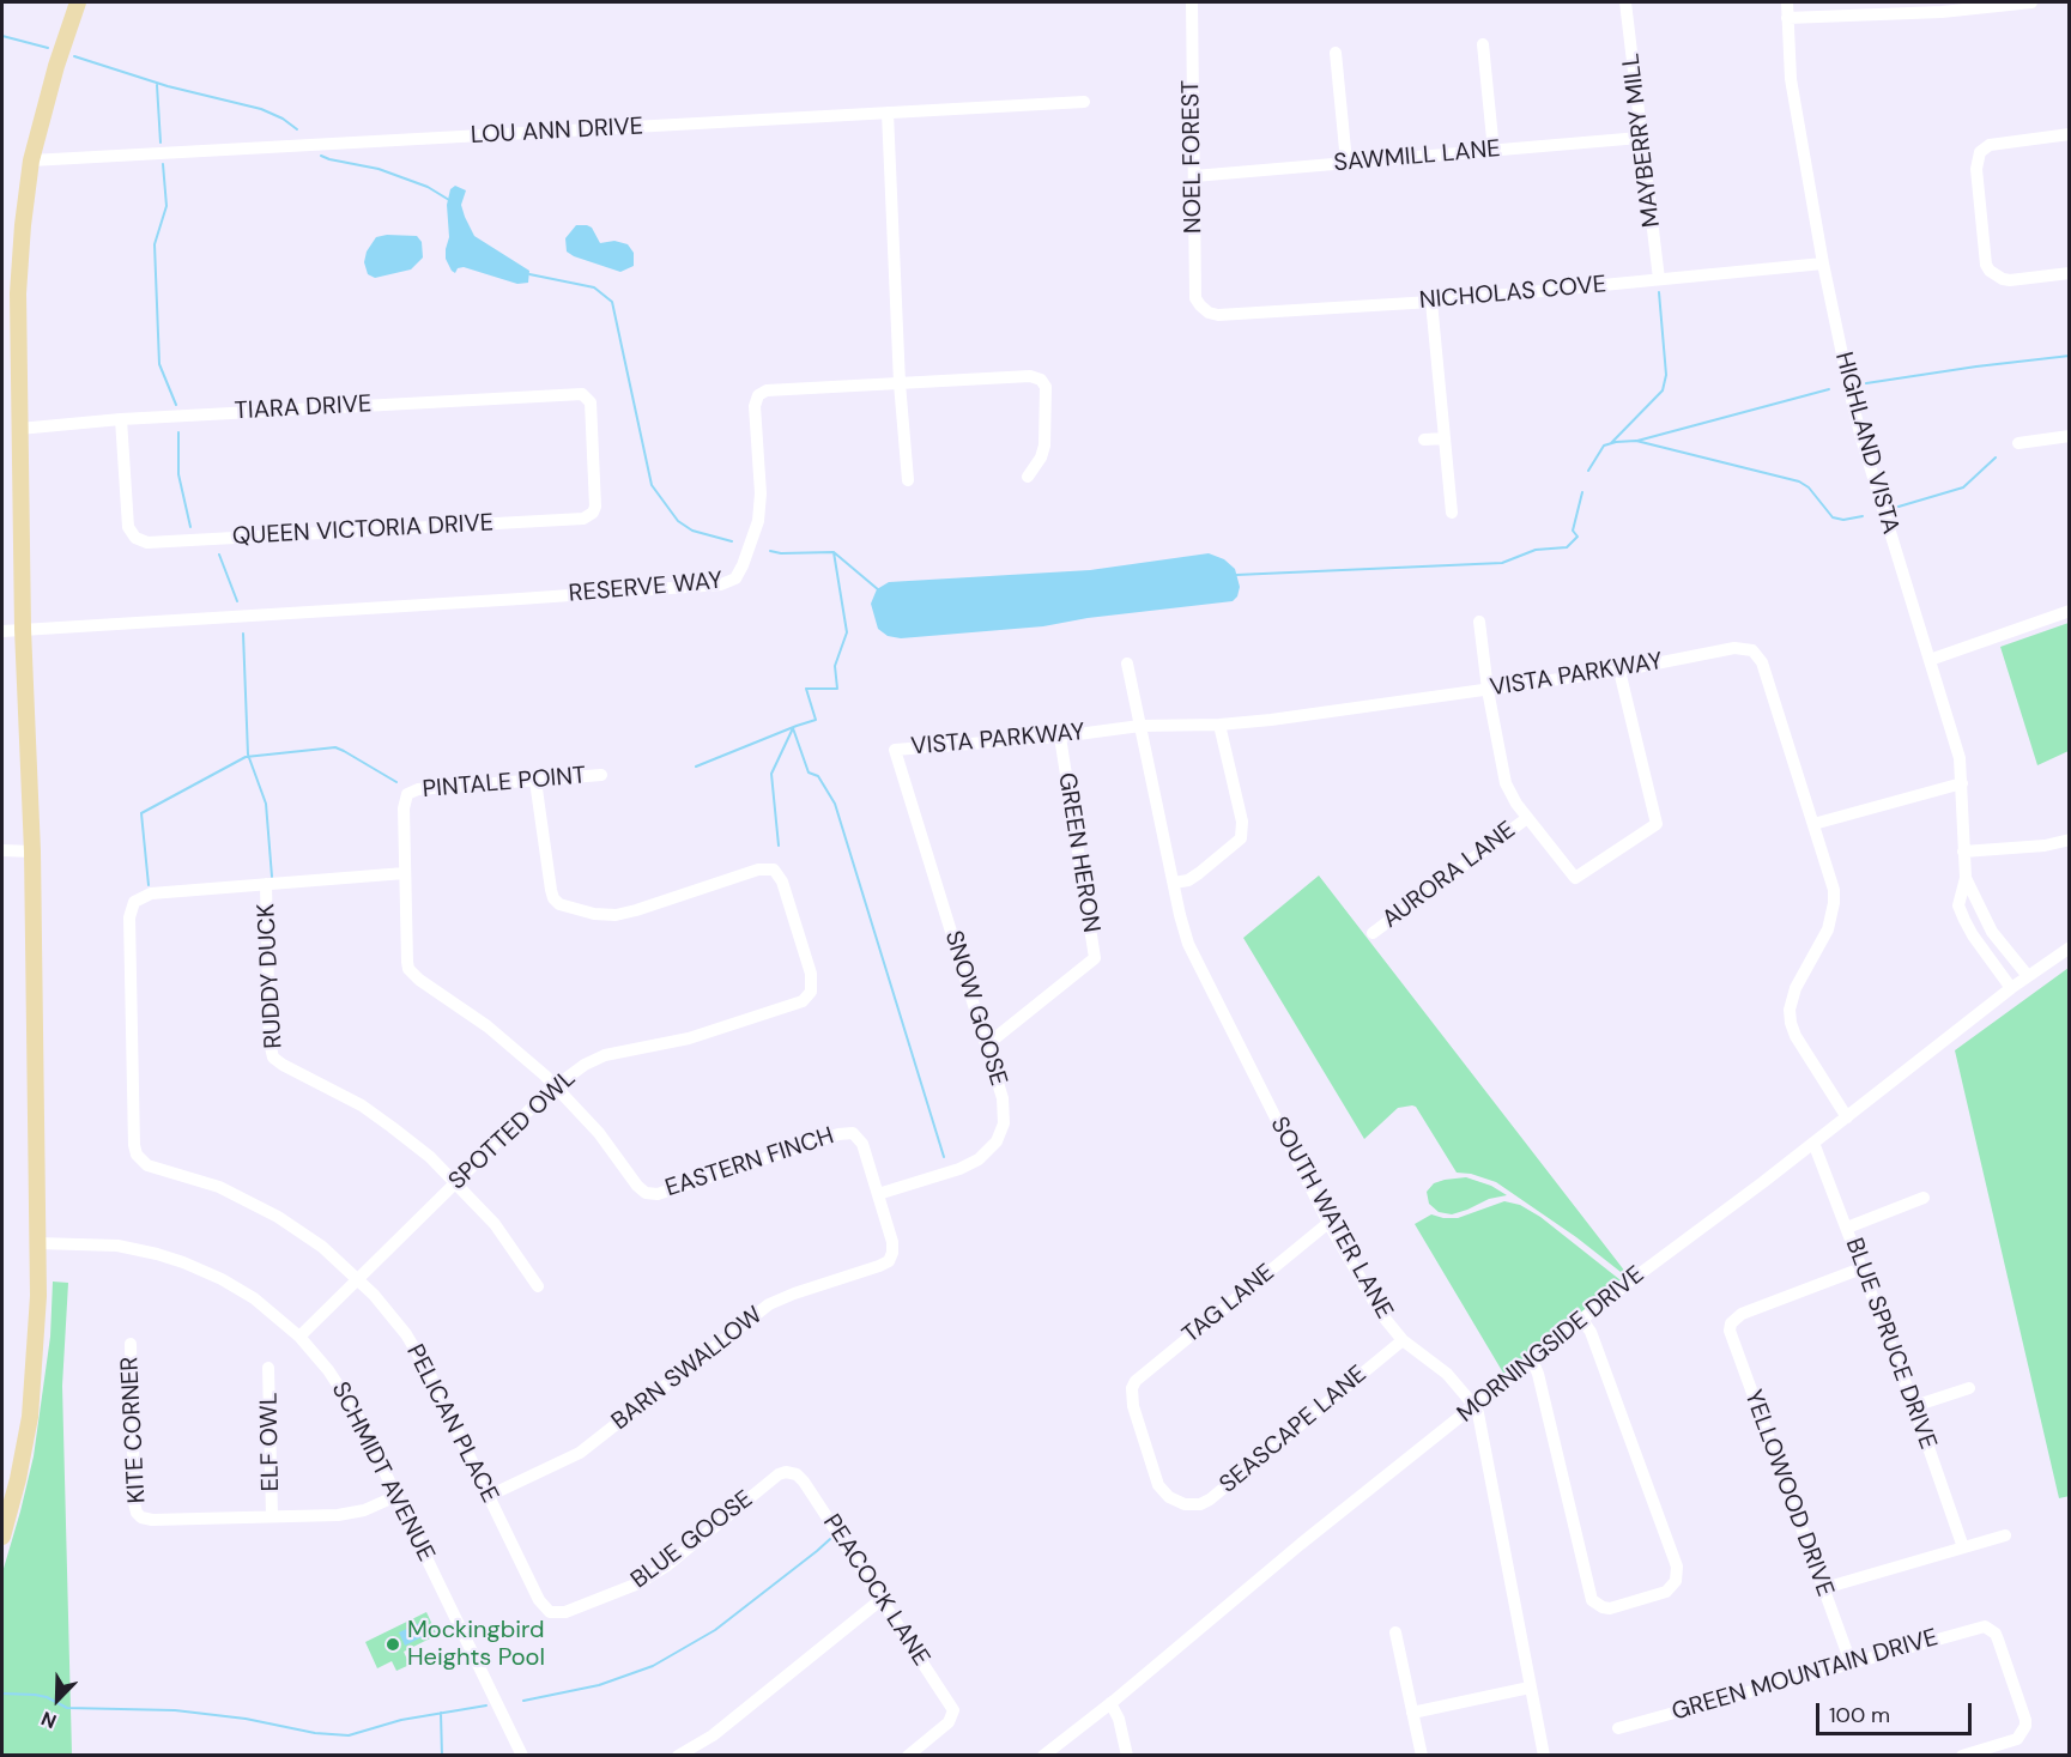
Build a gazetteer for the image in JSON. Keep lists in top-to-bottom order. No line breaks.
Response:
{"streets":{"street":["LOU ANN DRIVE","MAYBERRY MILL","NOEL FOREST","SAWMILL LANE","NICHOLAS COVE","TIARA DRIVE","HIGHLAND VISTA","QUEEN VICTORIA DRIVE","RESERVE WAY","VISTA PARKWAY","PINTALE POINT","GREEN HERON","AURORA LANE","RUDDY DUCK","SNOW GOOSE","SPOTTED OWL","EASTERN FINCH","SOUTH WATER LANE","TAG LANE","BLUE SPRUCE DRIVE","MORNINGSIDE DRIVE","BARN SWALLOW","PELICAN PLACE","KITE CORNER","SEASCAPE LANE","ELF OWL","SCHMIDT AVENUE","YELLOWOOD DRIVE","BLUE GOOSE","PEACOCK LANE","GREEN MOUNTAIN DRIVE"]},"crossings":[["MAYBERRY MILL","SAWMILL LANE"],["MAYBERRY MILL","NICHOLAS COVE"],["NOEL FOREST","SAWMILL LANE"],["NOEL FOREST","NICHOLAS COVE"],["NICHOLAS COVE","HIGHLAND VISTA"],["TIARA DRIVE","QUEEN VICTORIA DRIVE"],["HIGHLAND VISTA","MORNINGSIDE DRIVE"],["VISTA PARKWAY","GREEN HERON"],["VISTA PARKWAY","SNOW GOOSE"],["VISTA PARKWAY","SOUTH WATER LANE"],["VISTA PARKWAY","MORNINGSIDE DRIVE"],["PINTALE POINT","SPOTTED OWL"],["GREEN HERON","SNOW GOOSE"],["RUDDY DUCK","SPOTTED OWL"],["RUDDY DUCK","PELICAN PLACE"],["SNOW GOOSE","EASTERN FINCH"],["SNOW GOOSE","BARN SWALLOW"],["SPOTTED OWL","EASTERN FINCH"],["SPOTTED OWL","PELICAN PLACE"],["SPOTTED OWL","SCHMIDT AVENUE"],["EASTERN FINCH","BARN SWALLOW"],["SOUTH WATER LANE","TAG LANE"],["SOUTH WATER LANE","MORNINGSIDE DRIVE"],["SOUTH WATER LANE","SEASCAPE LANE"],["TAG LANE","SEASCAPE LANE"],["BLUE SPRUCE DRIVE","MORNINGSIDE DRIVE"],["BLUE SPRUCE DRIVE","YELLOWOOD DRIVE"],["BARN SWALLOW","PELICAN PLACE"],["PELICAN PLACE","BLUE GOOSE"],["KITE CORNER","ELF OWL"],["YELLOWOOD DRIVE","GREEN MOUNTAIN DRIVE"],["BLUE GOOSE","PEACOCK LANE"]],"places":["Mockingbird Heights Pool"],"scale_bar":"100 m","north":"bottom left"}
